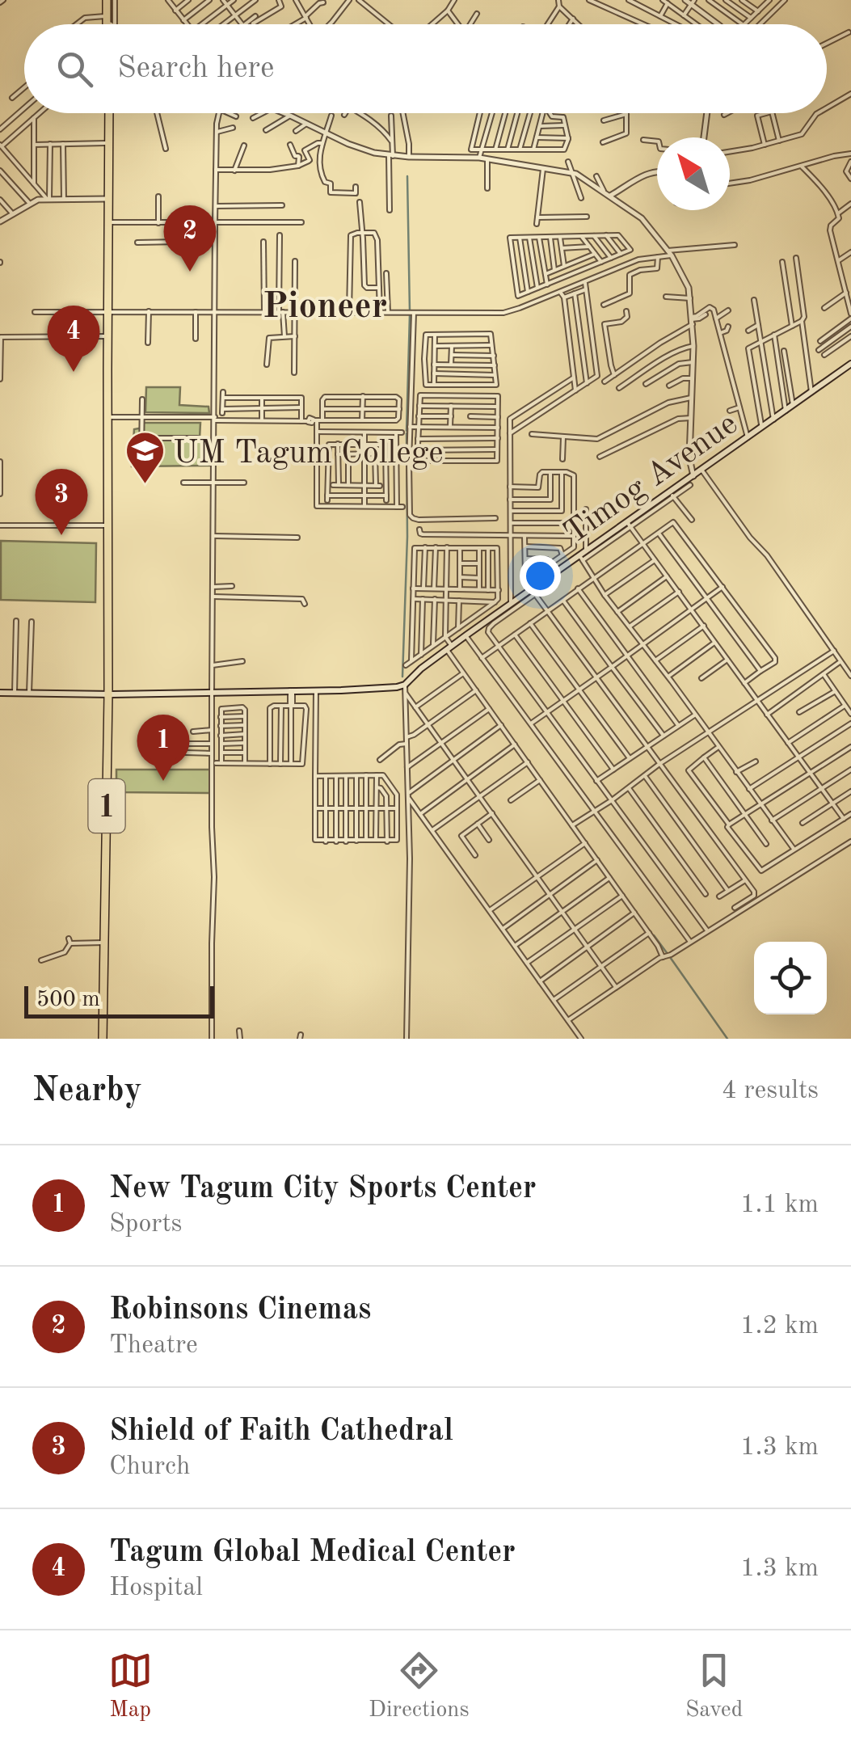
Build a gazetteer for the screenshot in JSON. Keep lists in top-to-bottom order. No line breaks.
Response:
{"streets":{"highway":["1"],"main road":["Timog Avenue"]},"districts":["Pioneer"],"places":{"school or university":["UM Tagum College"]},"scale_bar":"500 m","north":"top left","page":{"search":"Search here","pins":["2","4","3","1"],"scale":"500 m","heading":["Nearby","4 results"],"list":[{"mark":"1","name":"New Tagum City Sports Center","note":"Sports","value":"1.1 km"},{"mark":"2","name":"Robinsons Cinemas","note":"Theatre","value":"1.2 km"},{"mark":"3","name":"Shield of Faith Cathedral","note":"Church","value":"1.3 km"},{"mark":"4","name":"Tagum Global Medical Center","note":"Hospital","value":"1.3 km"}],"nav":["Map","Directions","Saved"]}}
